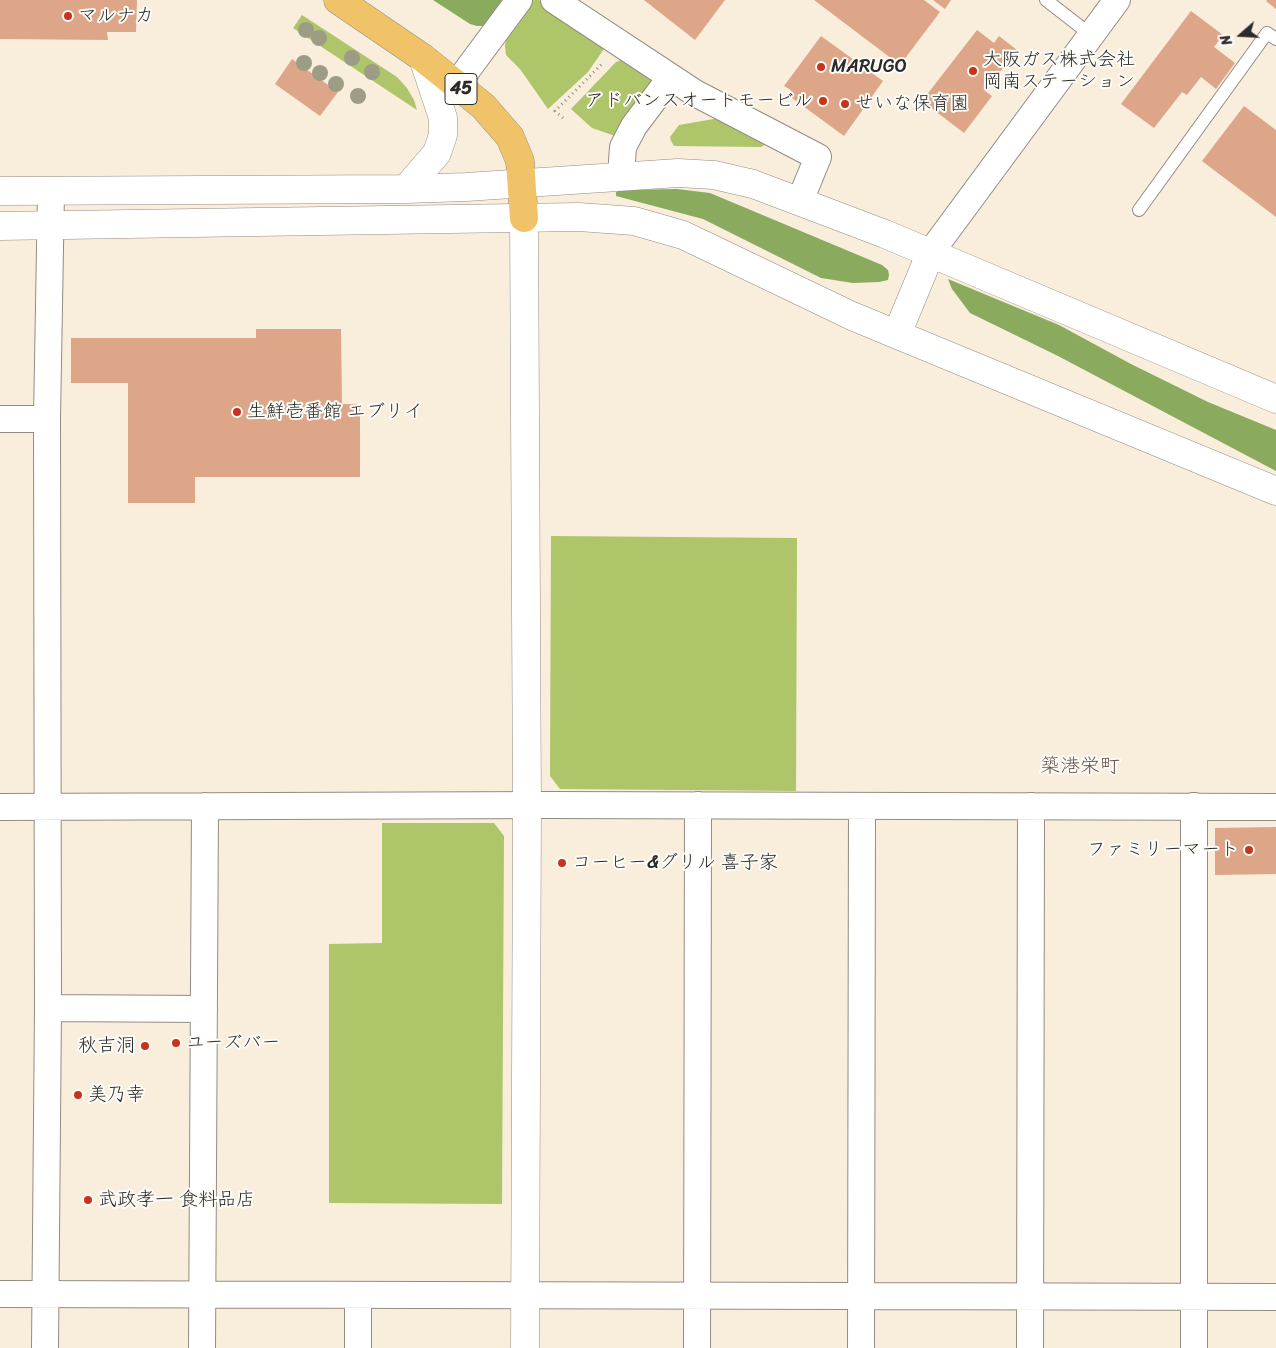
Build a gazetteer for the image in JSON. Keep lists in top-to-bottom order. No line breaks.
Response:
{"streets":{"main road":["45"]},"districts":["築港栄町"],"places":["マルナカ","MARUGO","大阪ガス株式会社 岡南ステーション","アドバンスオートモービル","せいな保育園","生鮮壱番館 エブリイ","ファミリーマート","コーヒー&グリル 喜子家","ユーズバー","秋吉洞","美乃幸","武政孝一 食料品店"],"north":"left"}
